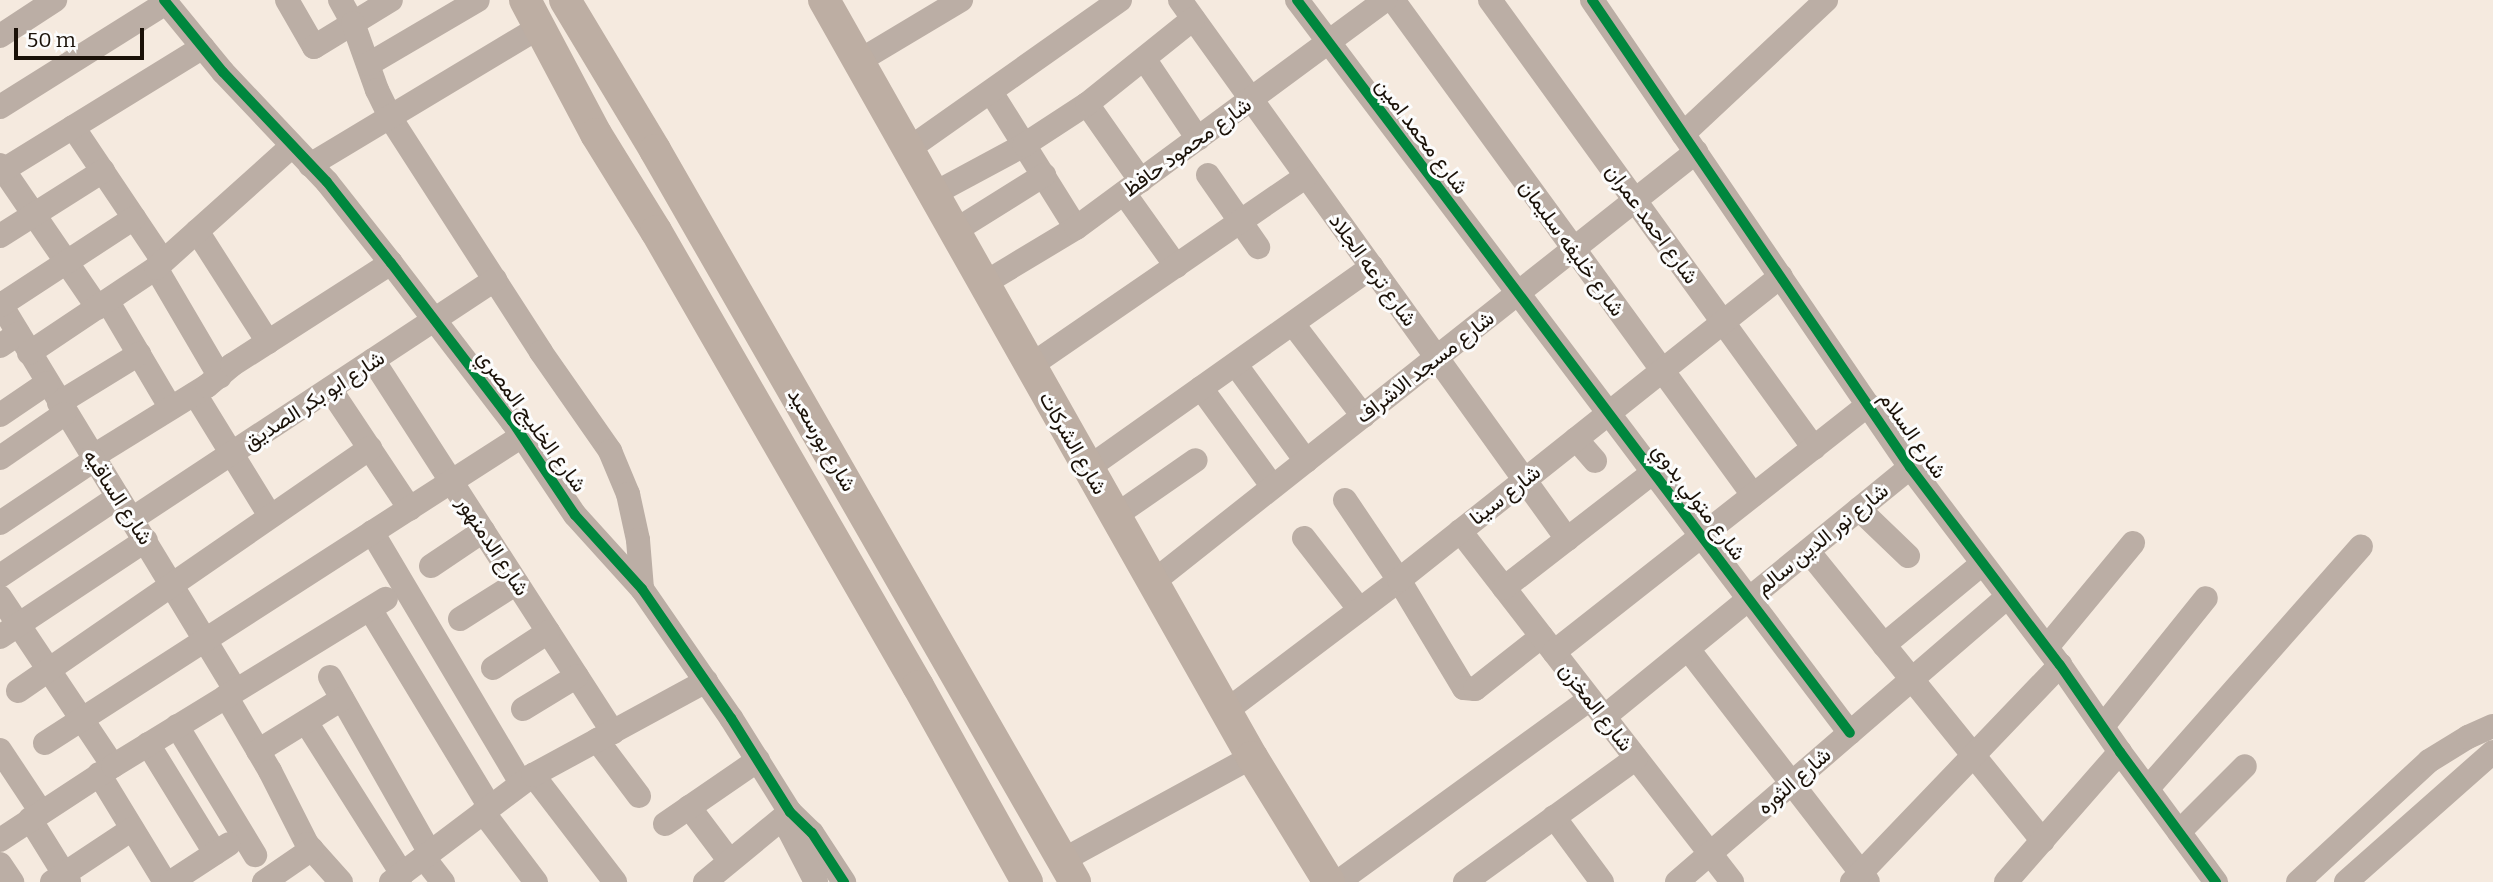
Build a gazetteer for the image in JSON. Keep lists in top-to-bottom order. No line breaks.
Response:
{"streets":{"main road":["شارع بورسعيد","شارع الشركات"],"street":["شارع محمد امين","شارع محمود حافظ","شارع احمد عمران","شارع خليفه سليمان","شارع ترعه الجلاد","شارع مسجد الاشراف","شارع ابو بكر الصديق","شارع الخليج المصري","شارع السلام","شارع سينا","شارع الساقيه","شارع متولي بدوي","شارع نور الدين سالم","شارع الدمنهور","شارع المخزن","شارع الثوره"]},"crossings":[["شارع محمد امين","شارع محمود حافظ"],["شارع محمد امين","شارع مسجد الاشراف"],["شارع محمد امين","شارع متولي بدوي"],["شارع محمود حافظ","شارع ترعه الجلاد"],["شارع محمود حافظ","شارع الشركات"],["شارع احمد عمران","شارع مسجد الاشراف"],["شارع احمد عمران","شارع سينا"],["شارع خليفه سليمان","شارع مسجد الاشراف"],["شارع خليفه سليمان","شارع سينا"],["شارع ترعه الجلاد","شارع مسجد الاشراف"],["شارع ترعه الجلاد","شارع سينا"],["شارع مسجد الاشراف","شارع السلام"],["شارع مسجد الاشراف","شارع الشركات"],["شارع مسجد الاشراف","شارع متولي بدوي"],["شارع ابو بكر الصديق","شارع الخليج المصري"],["شارع ابو بكر الصديق","شارع الساقيه"],["شارع ابو بكر الصديق","شارع الدمنهور"],["شارع السلام","شارع سينا"],["شارع السلام","شارع نور الدين سالم"],["شارع السلام","شارع الثوره"],["شارع الشركات","شارع سينا"],["شارع سينا","شارع متولي بدوي"],["شارع سينا","شارع المخزن"],["شارع متولي بدوي","شارع نور الدين سالم"],["شارع متولي بدوي","شارع الثوره"],["شارع نور الدين سالم","شارع المخزن"],["شارع المخزن","شارع الثوره"]],"scale_bar":"50 m"}
